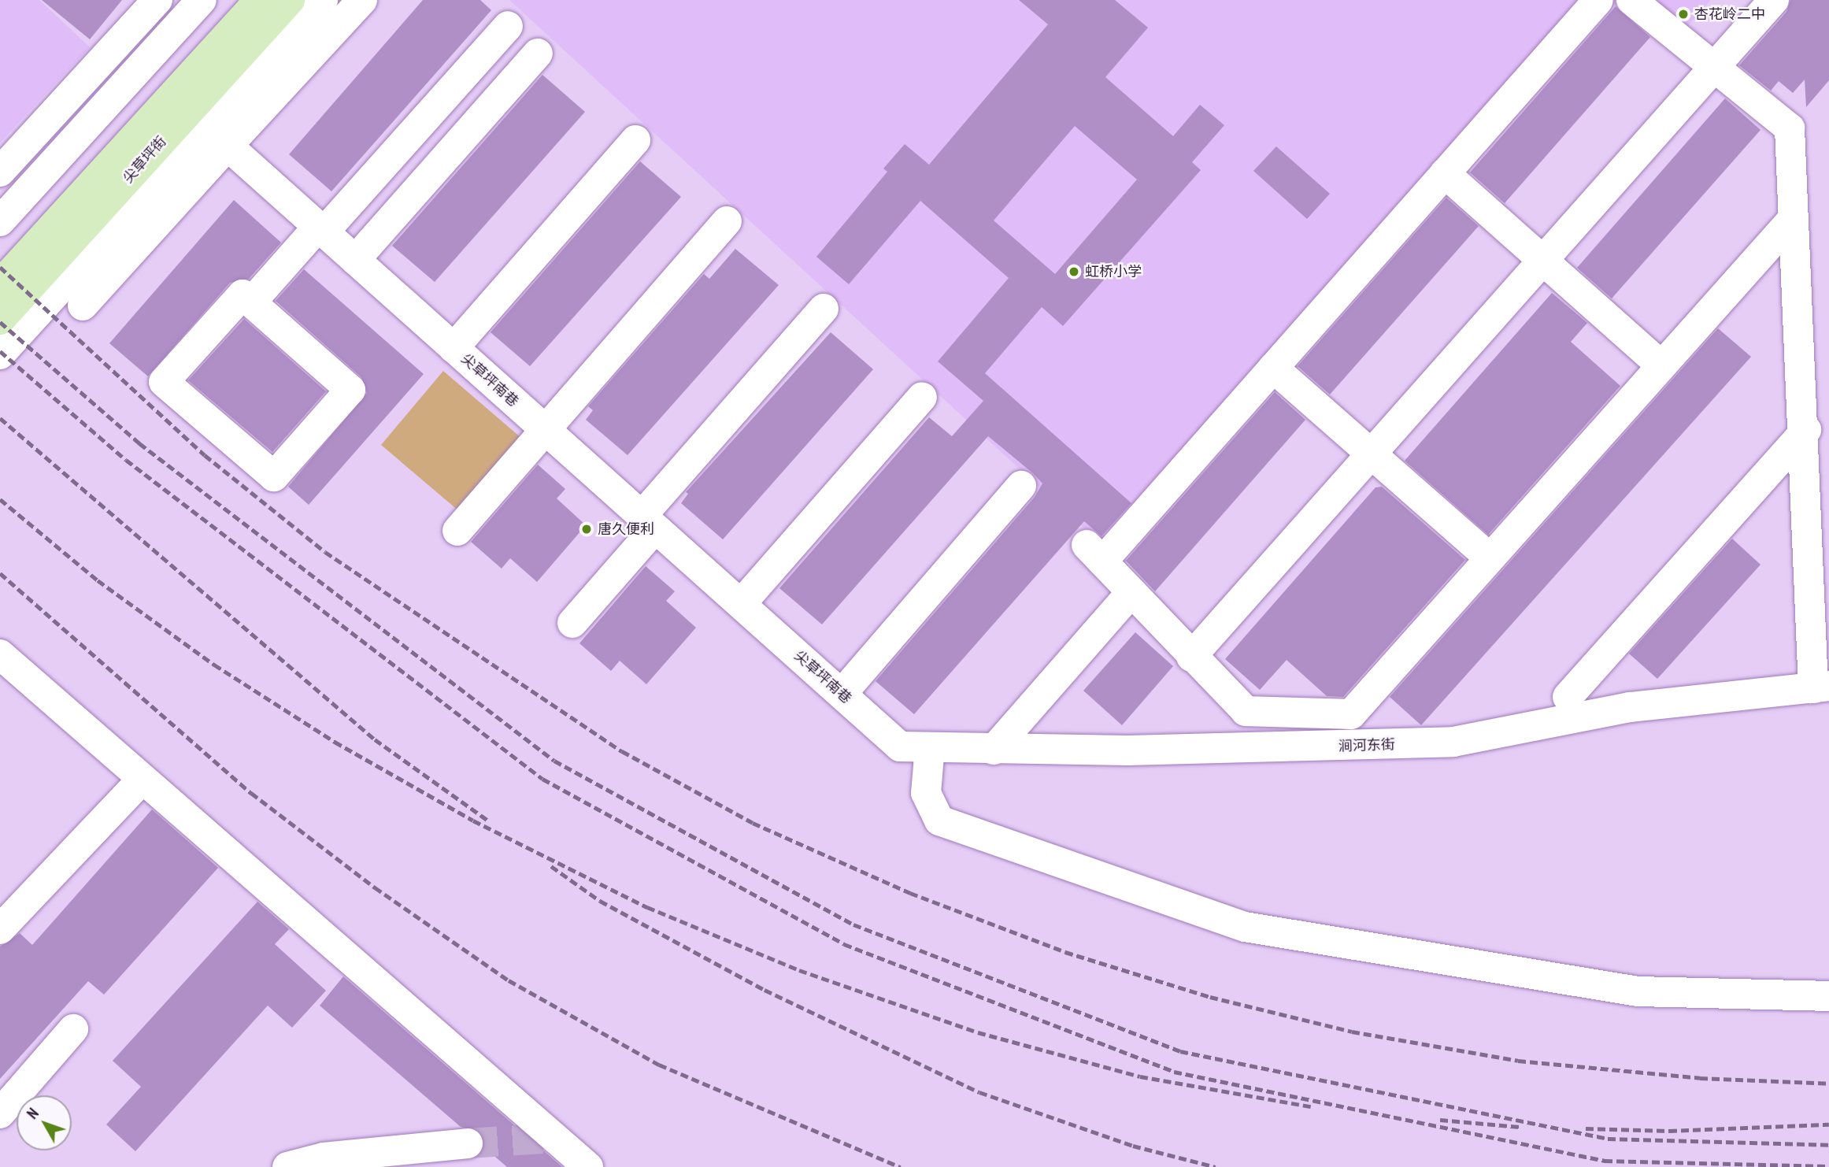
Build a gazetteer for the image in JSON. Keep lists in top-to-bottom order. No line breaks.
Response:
{"streets":{"main road":["尖草坪街"],"street":["尖草坪南巷","涧河东街"]},"crossings":[["尖草坪南巷","涧河东街"]],"places":["杏花岭二中","虹桥小学","唐久便利"],"north":"top left"}
